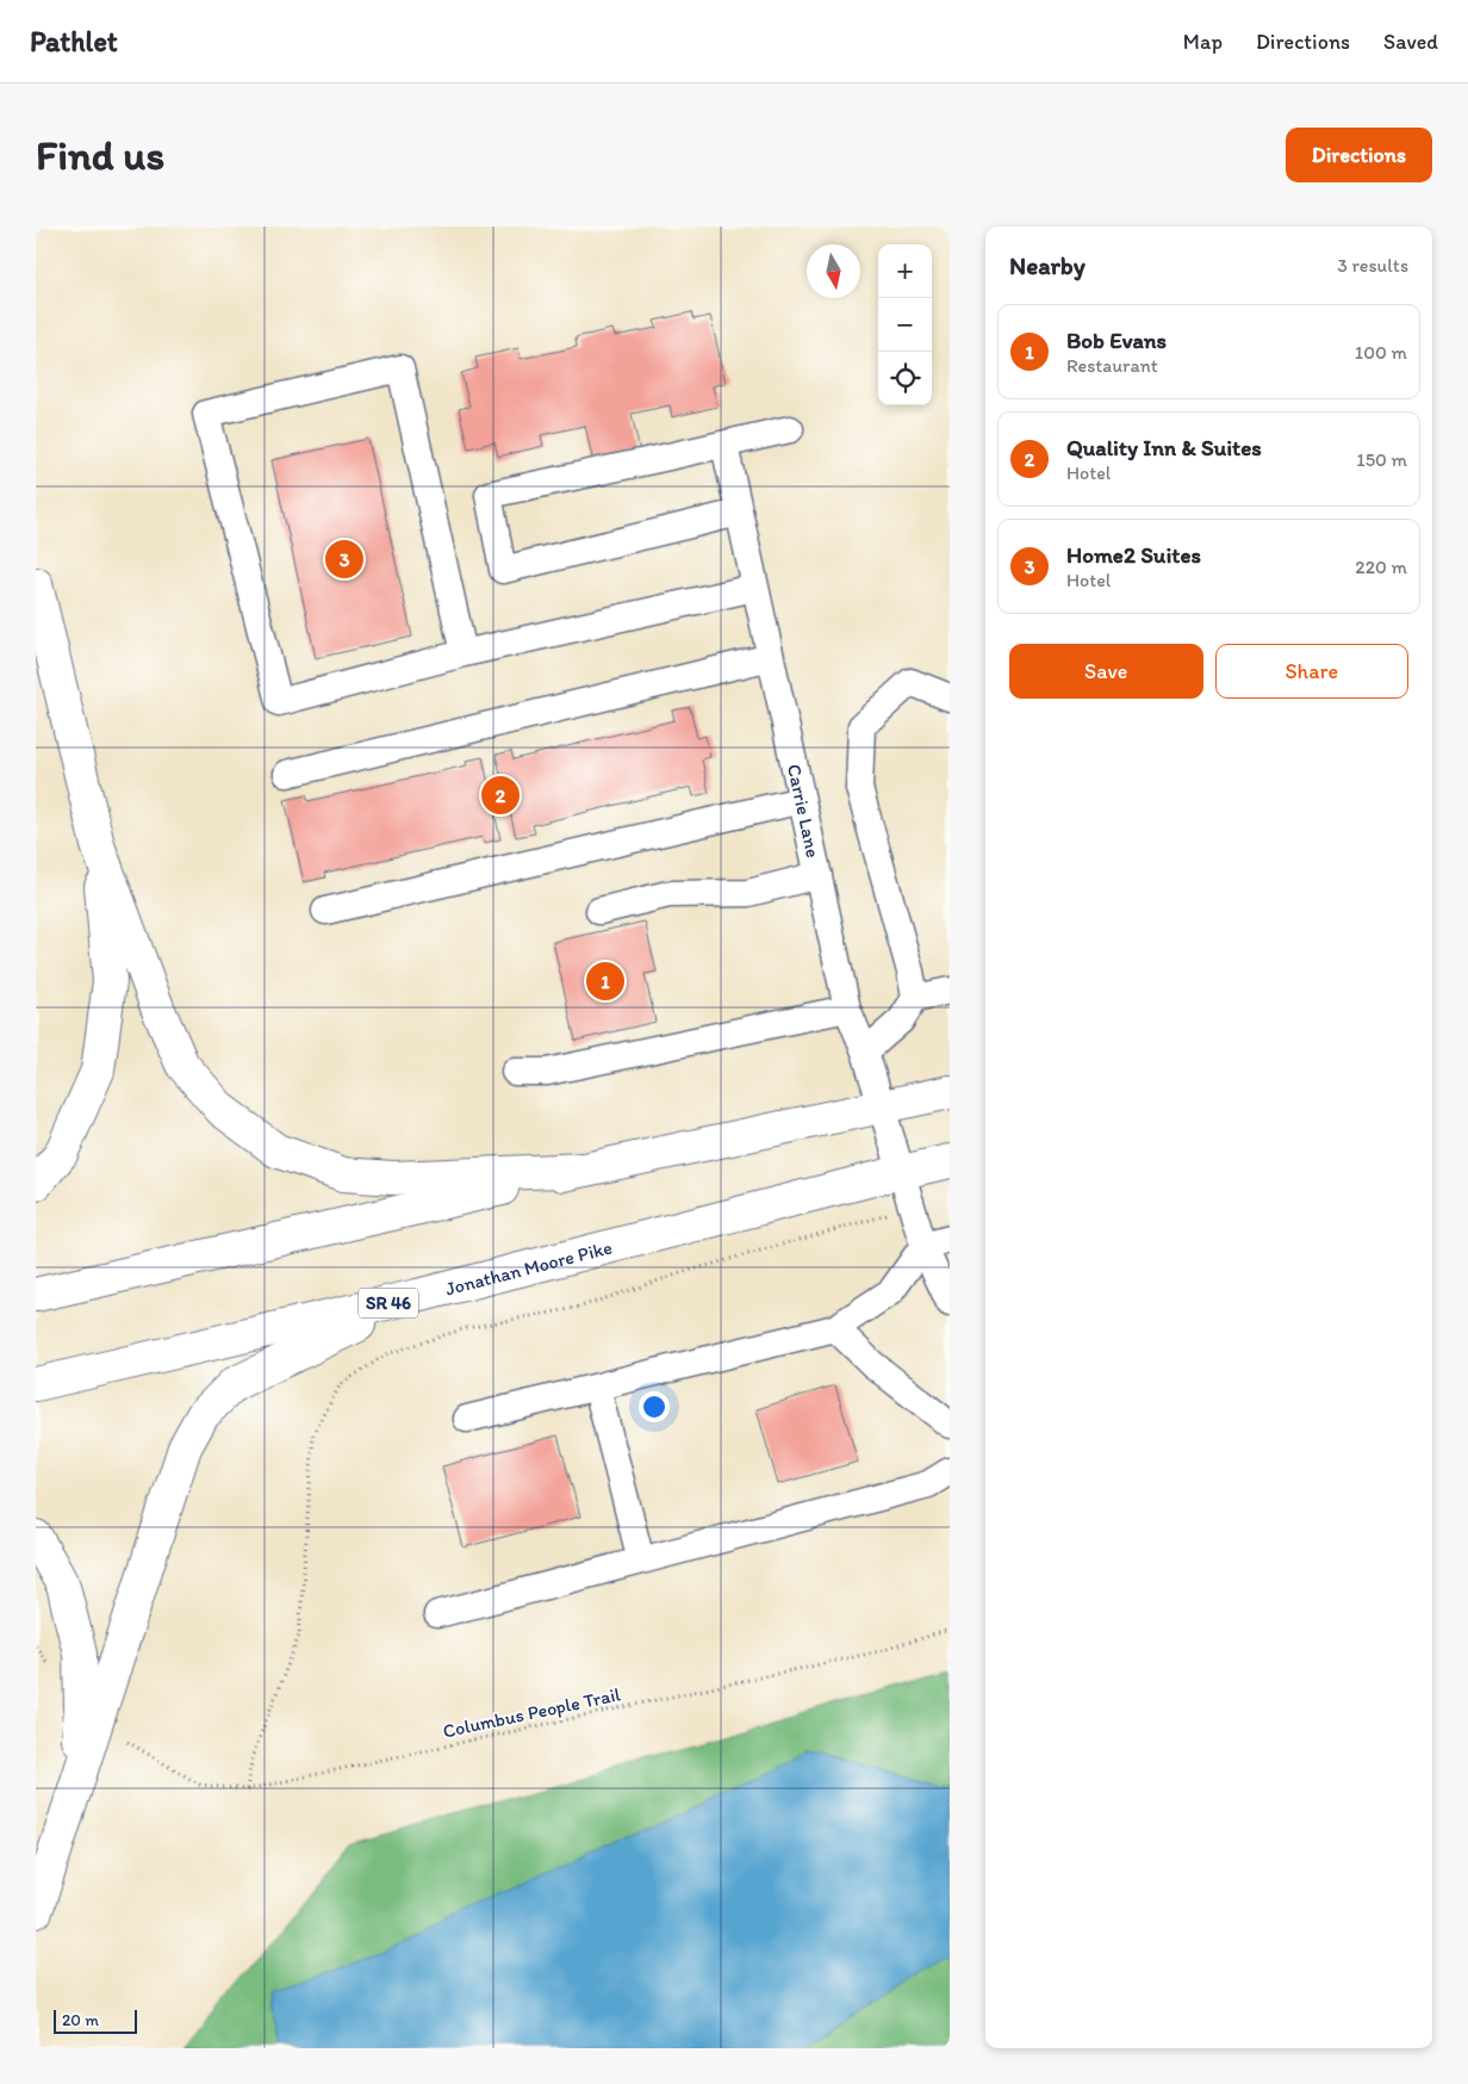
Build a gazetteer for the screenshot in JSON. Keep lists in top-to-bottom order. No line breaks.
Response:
{"streets":{"highway":["Jonathan Moore Pike","SR 46"],"street":["Carrie Lane"],"path":["Columbus People Trail"]},"crossings":[["Carrie Lane","Jonathan Moore Pike"]],"scale_bar":"20 m","north":"bottom","page":{"header":"Pathlet","nav":["Map","Directions","Saved"],"buttons":["Directions",["Save","Share"]],"title":"Find us","heading":["Nearby","3 results"],"map_buttons":["+","−"],"list":[{"mark":"1","name":"Bob Evans","note":"Restaurant","value":"100 m"},{"mark":"2","name":"Quality Inn & Suites","note":"Hotel","value":"150 m"},{"mark":"3","name":"Home2 Suites","note":"Hotel","value":"220 m"}],"pins":["3","2","1"],"scale":"20 m"}}
